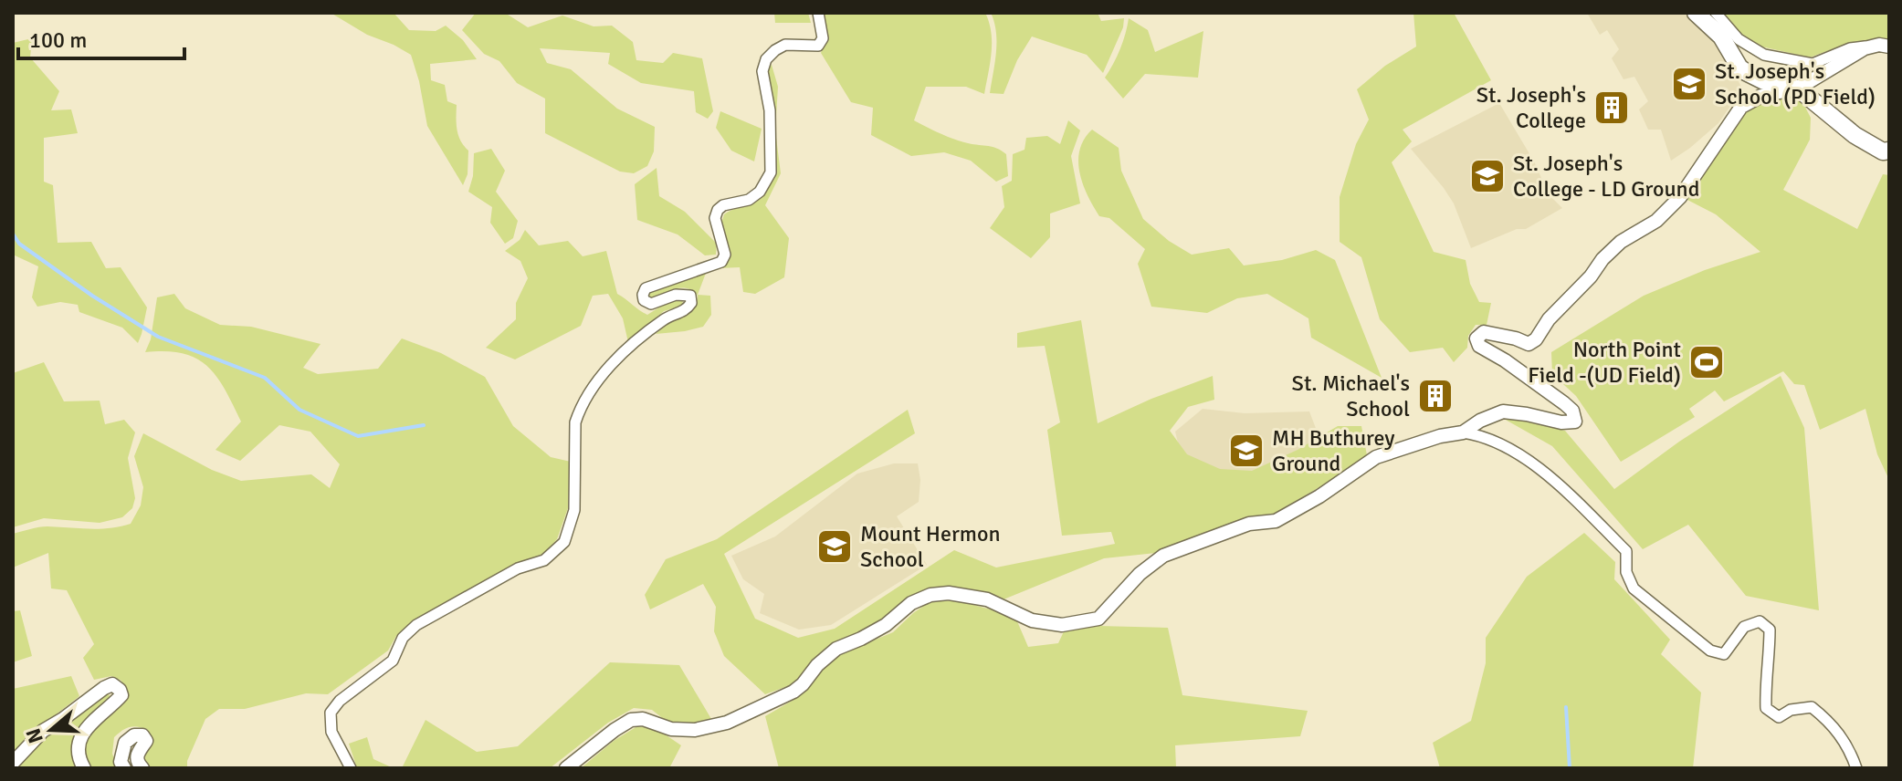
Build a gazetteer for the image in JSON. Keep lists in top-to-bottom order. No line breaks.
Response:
{"places":{"school or university":["St. Joseph's School (PD Field)","St. Joseph's College - LD Ground","MH Buthurey Ground","Mount Hermon School"],"building":["St. Joseph's College","St. Michael's School"],"sports":["North Point Field -(UD Field)"]},"scale_bar":"100 m","north":"left"}
